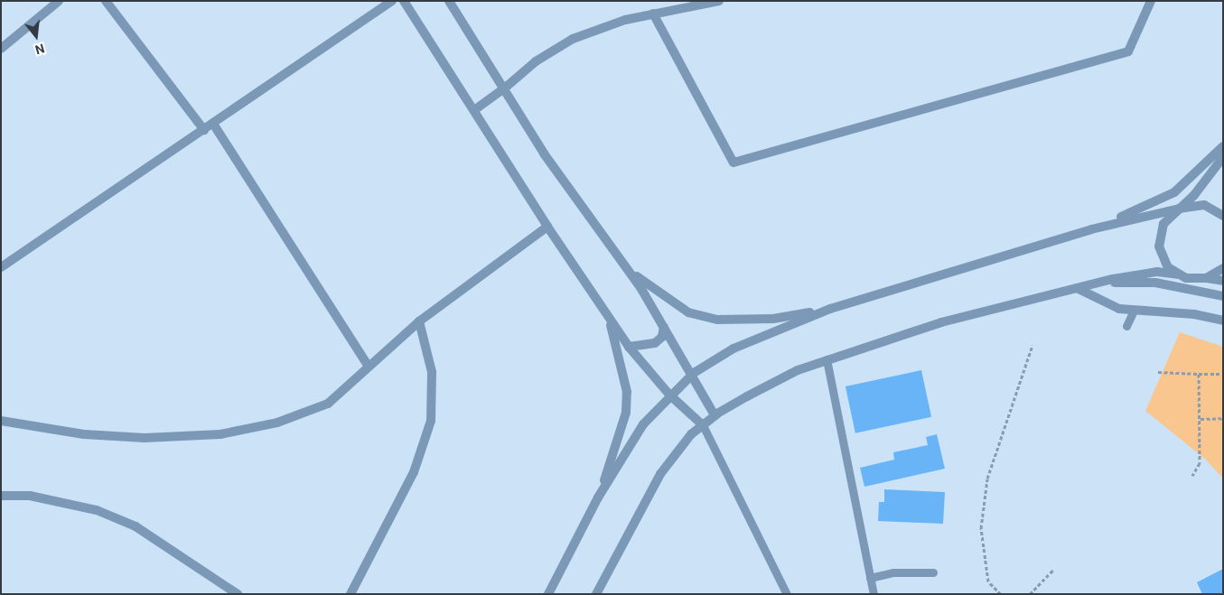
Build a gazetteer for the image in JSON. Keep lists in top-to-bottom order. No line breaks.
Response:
{"north":"bottom"}
